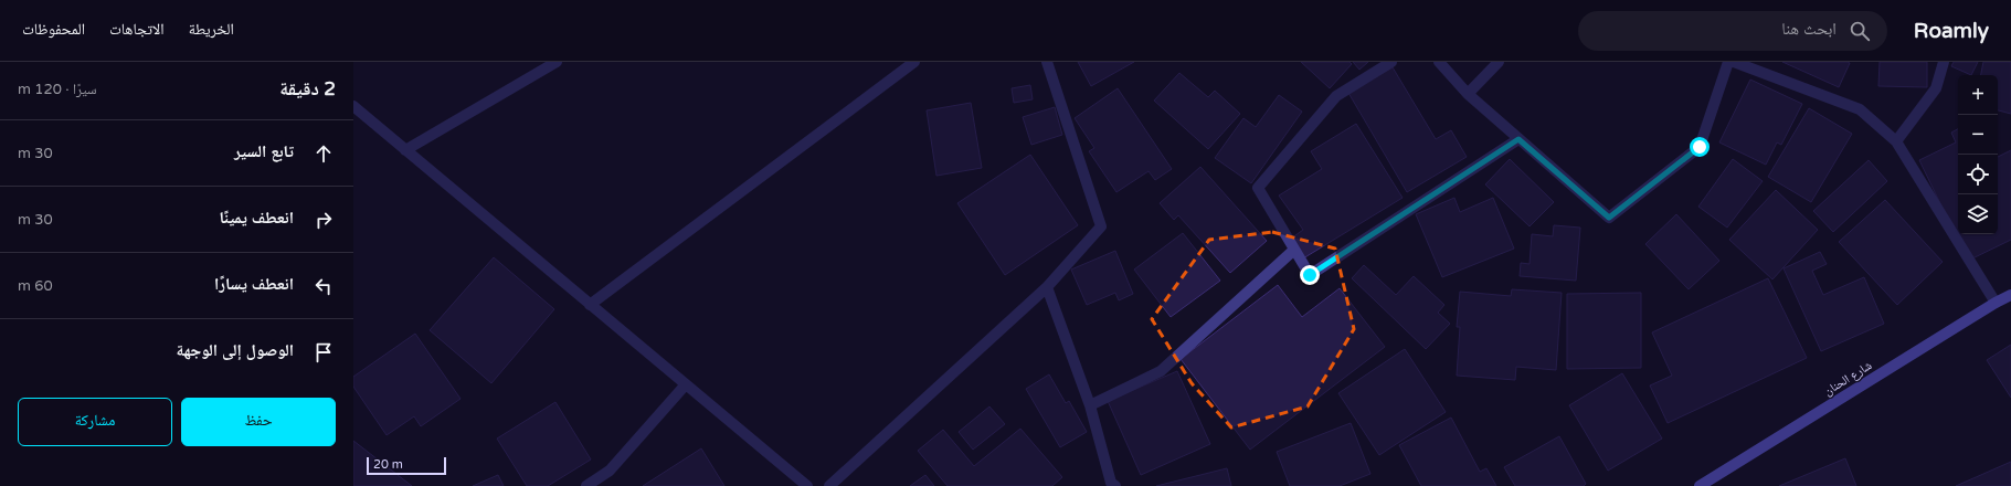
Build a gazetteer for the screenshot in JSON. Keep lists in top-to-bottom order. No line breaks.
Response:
{"streets":{"main road":["شارع الحنان"]},"scale_bar":"20 m","page":{"header":"Roamly","search":"ابحث هنا","nav":["الخريطة","الاتجاهات","المحفوظات"],"heading":["2 دقيقة","سيرًا · 120 m"],"map_buttons":["+","−"],"list":[["تابع السير","30 m"],["انعطف يمينًا","30 m"],["انعطف يسارًا","60 m"],"الوصول إلى الوجهة"],"buttons":["حفظ","مشاركة"],"scale":"20 m"}}
